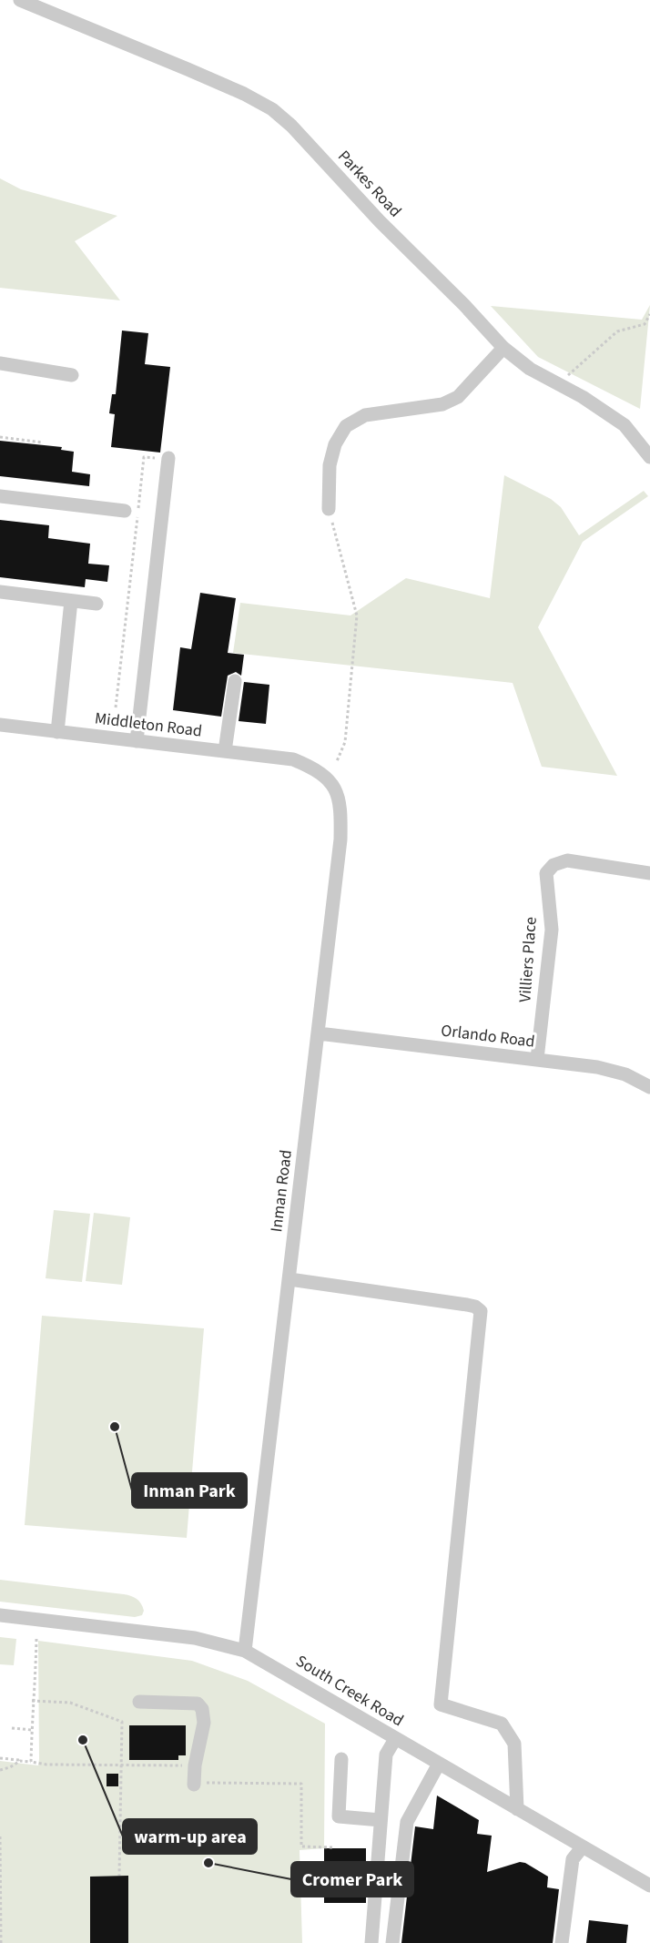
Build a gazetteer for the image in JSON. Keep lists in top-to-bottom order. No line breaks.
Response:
{"streets":{"street":["Parkes Road","Middleton Road","Villiers Place","Orlando Road","Inman Road","South Creek Road"]},"crossings":[["Middleton Road","Inman Road"],["Villiers Place","Orlando Road"],["Orlando Road","Inman Road"],["Inman Road","South Creek Road"]],"places":["Inman Park","warm-up area","Cromer Park"]}
